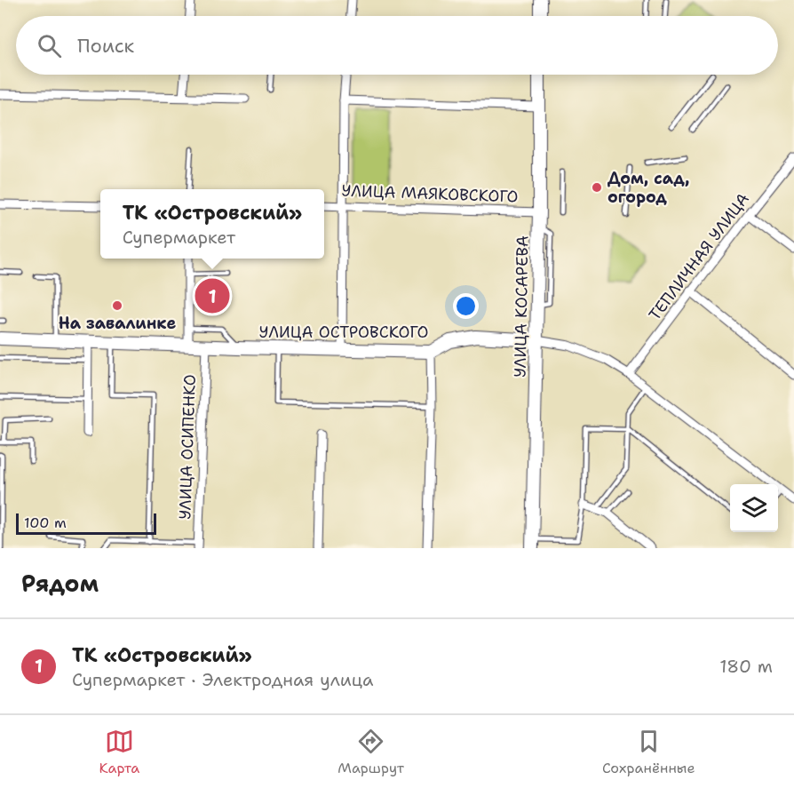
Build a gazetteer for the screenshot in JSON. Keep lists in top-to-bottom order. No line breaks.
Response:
{"streets":{"street":["УЛИЦА МАЯКОВСКОГО","ТЕПЛИЧНАЯ УЛИЦА","УЛИЦА КОСАРЕВА","УЛИЦА ОСТРОВСКОГО","УЛИЦА ОСИПЕНКО"]},"crossings":[["УЛИЦА МАЯКОВСКОГО","УЛИЦА КОСАРЕВА"],["ТЕПЛИЧНАЯ УЛИЦА","УЛИЦА ОСТРОВСКОГО"],["УЛИЦА КОСАРЕВА","УЛИЦА ОСТРОВСКОГО"],["УЛИЦА ОСТРОВСКОГО","УЛИЦА ОСИПЕНКО"]],"places":["Дом, сад, огород","На завалинке"],"scale_bar":"100 m","page":{"search":"Поиск","popup":["ТК «Островский»","Супермаркет"],"pins":"1","scale":"100 m","heading":"Рядом","list":[{"mark":"1","name":"ТК «Островский»","note":"Супермаркет · Электродная улица","value":"180 m"}],"nav":["Карта","Маршрут","Сохранённые"]}}
